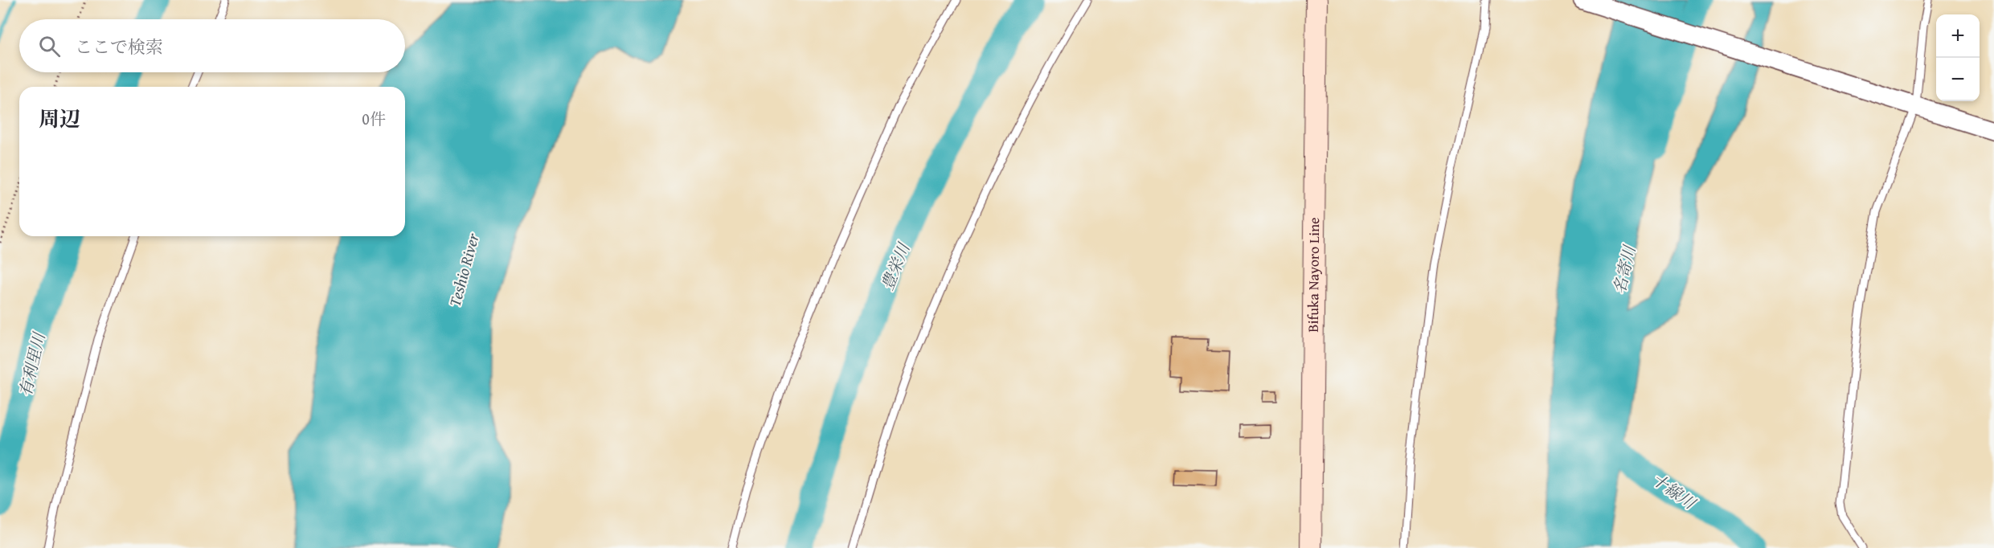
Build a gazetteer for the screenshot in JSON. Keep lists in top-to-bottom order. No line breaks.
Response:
{"streets":{"main road":["Bifuka Nayoro Line"]},"water":["豊栄川","Teshio River","名寄川","有利里川","十線川"],"page":{"map_buttons":["+","−"],"search":"ここで検索","heading":["周辺","0件"]}}
